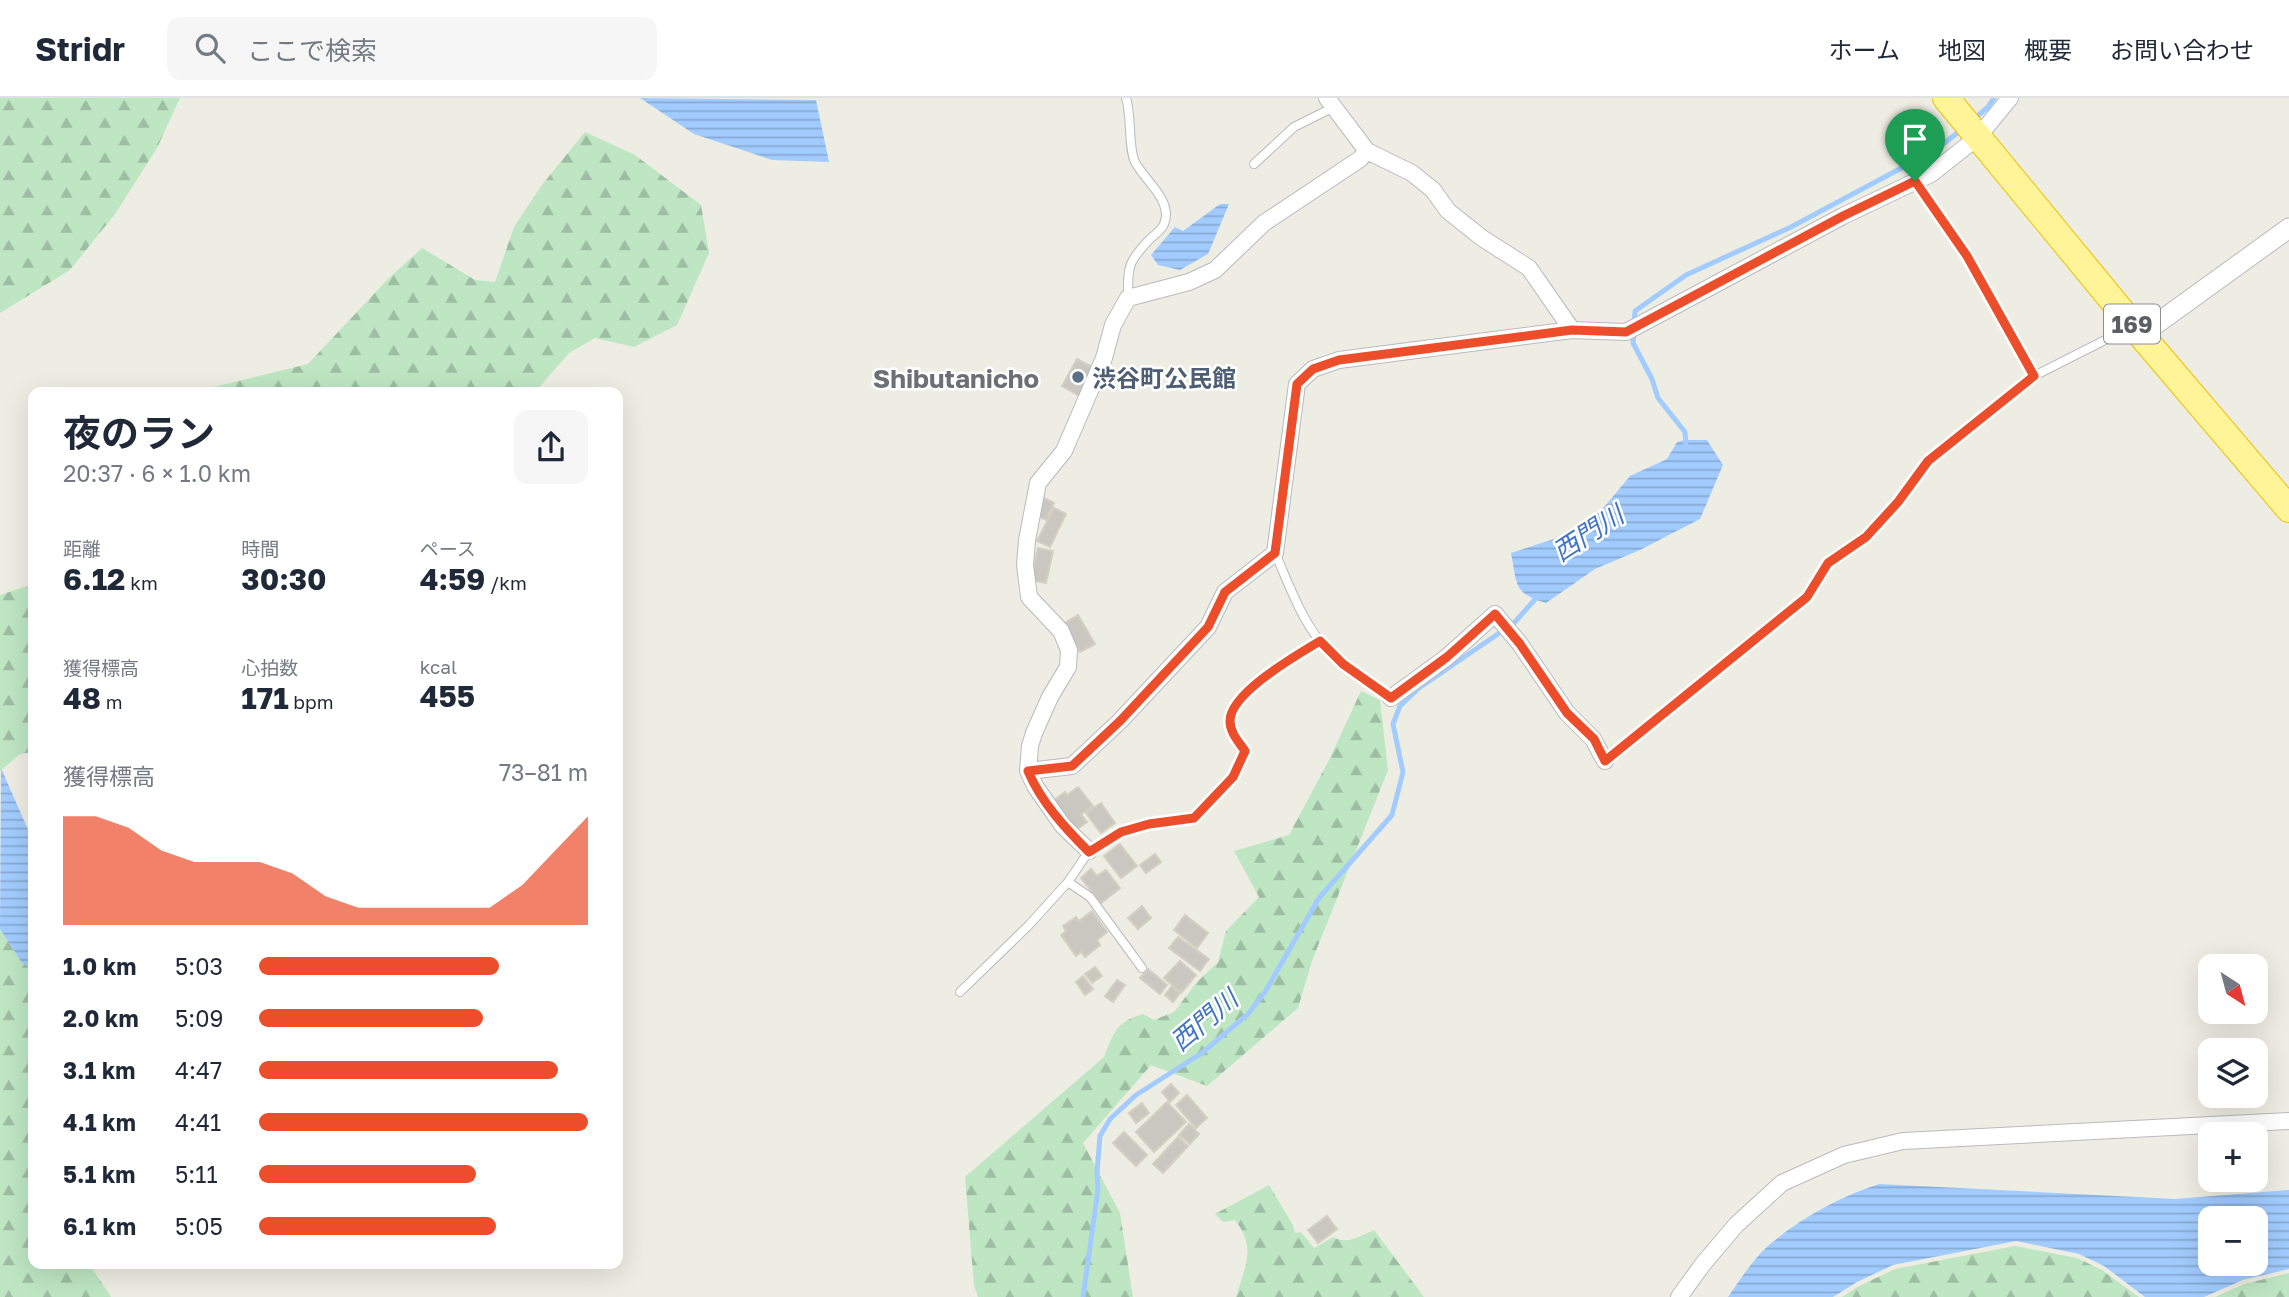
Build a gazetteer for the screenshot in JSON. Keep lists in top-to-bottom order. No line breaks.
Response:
{"streets":{"highway":["169"]},"districts":["Shibutanicho"],"water":["西門川"],"places":["渋谷町公民館"],"north":"bottom right","page":{"header":"Stridr","search":"ここで検索","nav":["ホーム","地図","概要","お問い合わせ"],"heading":["夜のラン","20:37 · 6 × 1.0 km"],"stats":[["距離","6.12 km"],["時間","30:30"],["ペース","4:59 /km"],["獲得標高","48 m"],["心拍数","171 bpm"],["kcal","455"]],"chart":["獲得標高","73–81 m"],"list":[{"name":"1.0 km","note":"5:03"},{"name":"2.0 km","note":"5:09"},{"name":"3.1 km","note":"4:47"},{"name":"4.1 km","note":"4:41"},{"name":"5.1 km","note":"5:11"},{"name":"6.1 km","note":"5:05"}],"map_buttons":["+","−"]}}
